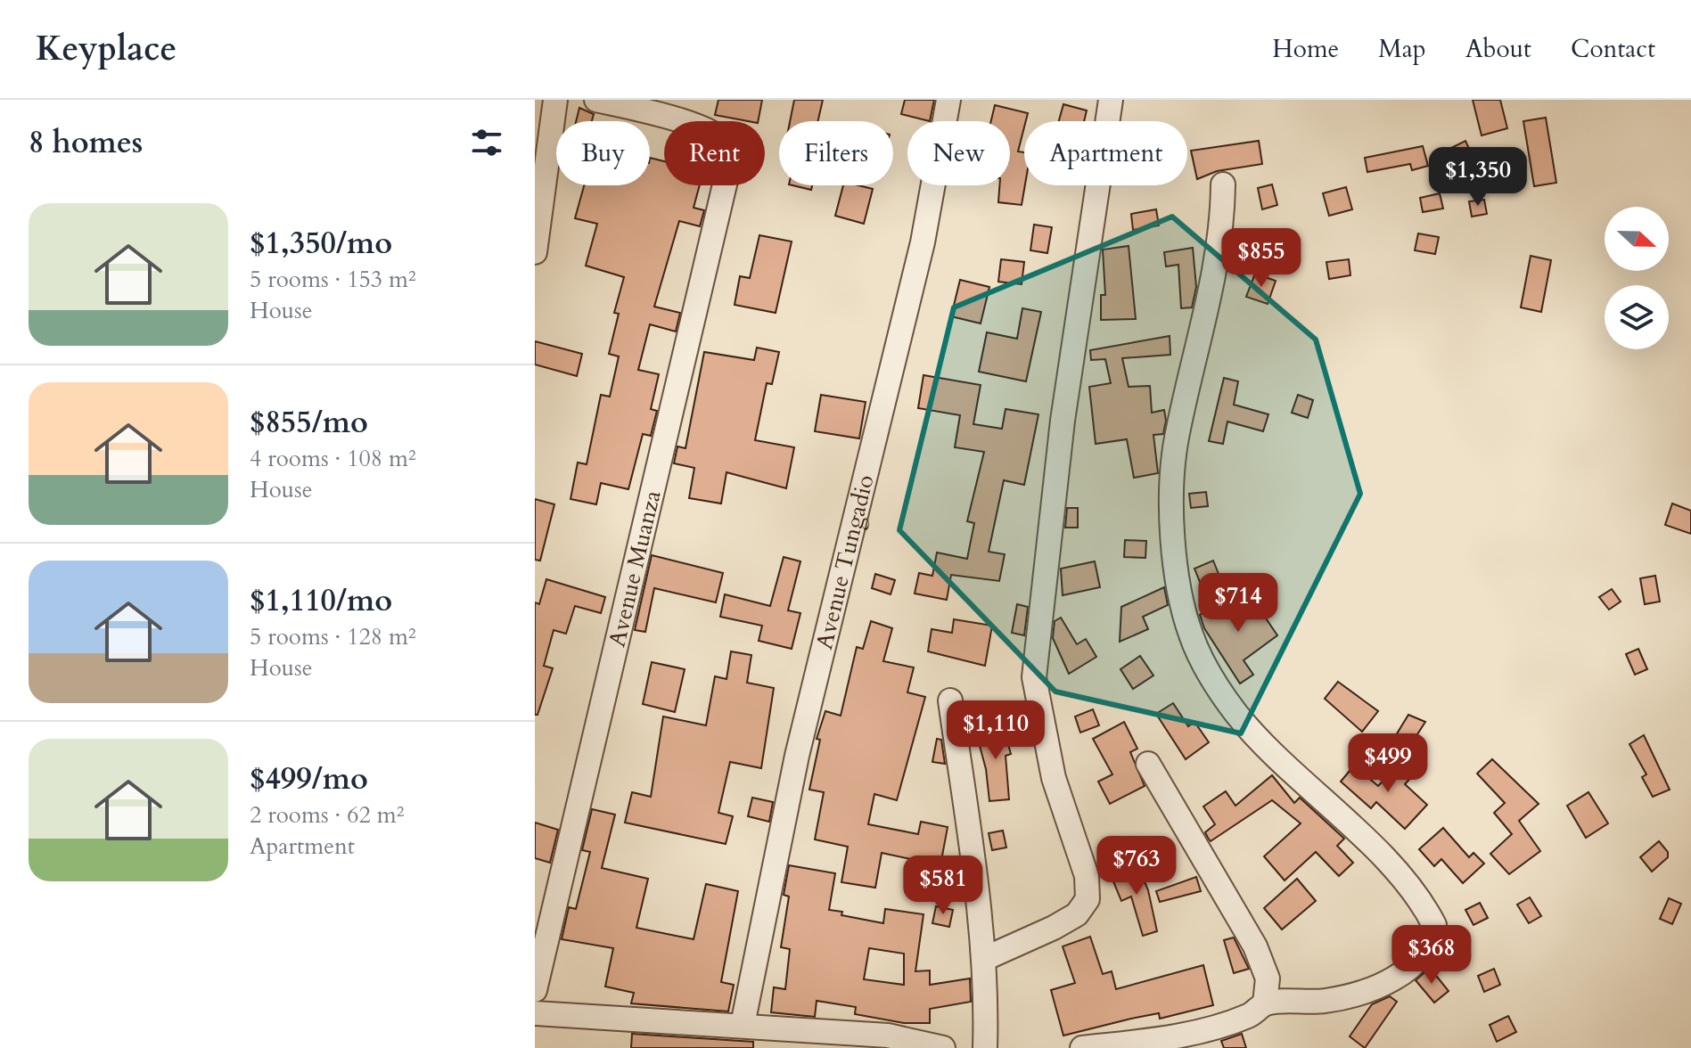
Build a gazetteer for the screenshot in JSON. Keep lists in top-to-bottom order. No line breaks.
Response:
{"streets":{"street":["Avenue Tungadio","Avenue Muanza"]},"north":"right","page":{"header":"Keyplace","nav":["Home","Map","About","Contact"],"heading":"8 homes","chip":["Buy","Rent","Filters","New","Apartment"],"price":["$1,350","$855","$714","$1,110","$499","$763","$581","$368"],"list":[{"name":"$1,350/mo","note":"5 rooms · 153 m² · House"},{"name":"$855/mo","note":"4 rooms · 108 m² · House"},{"name":"$1,110/mo","note":"5 rooms · 128 m² · House"},{"name":"$499/mo","note":"2 rooms · 62 m² · Apartment"}]}}
